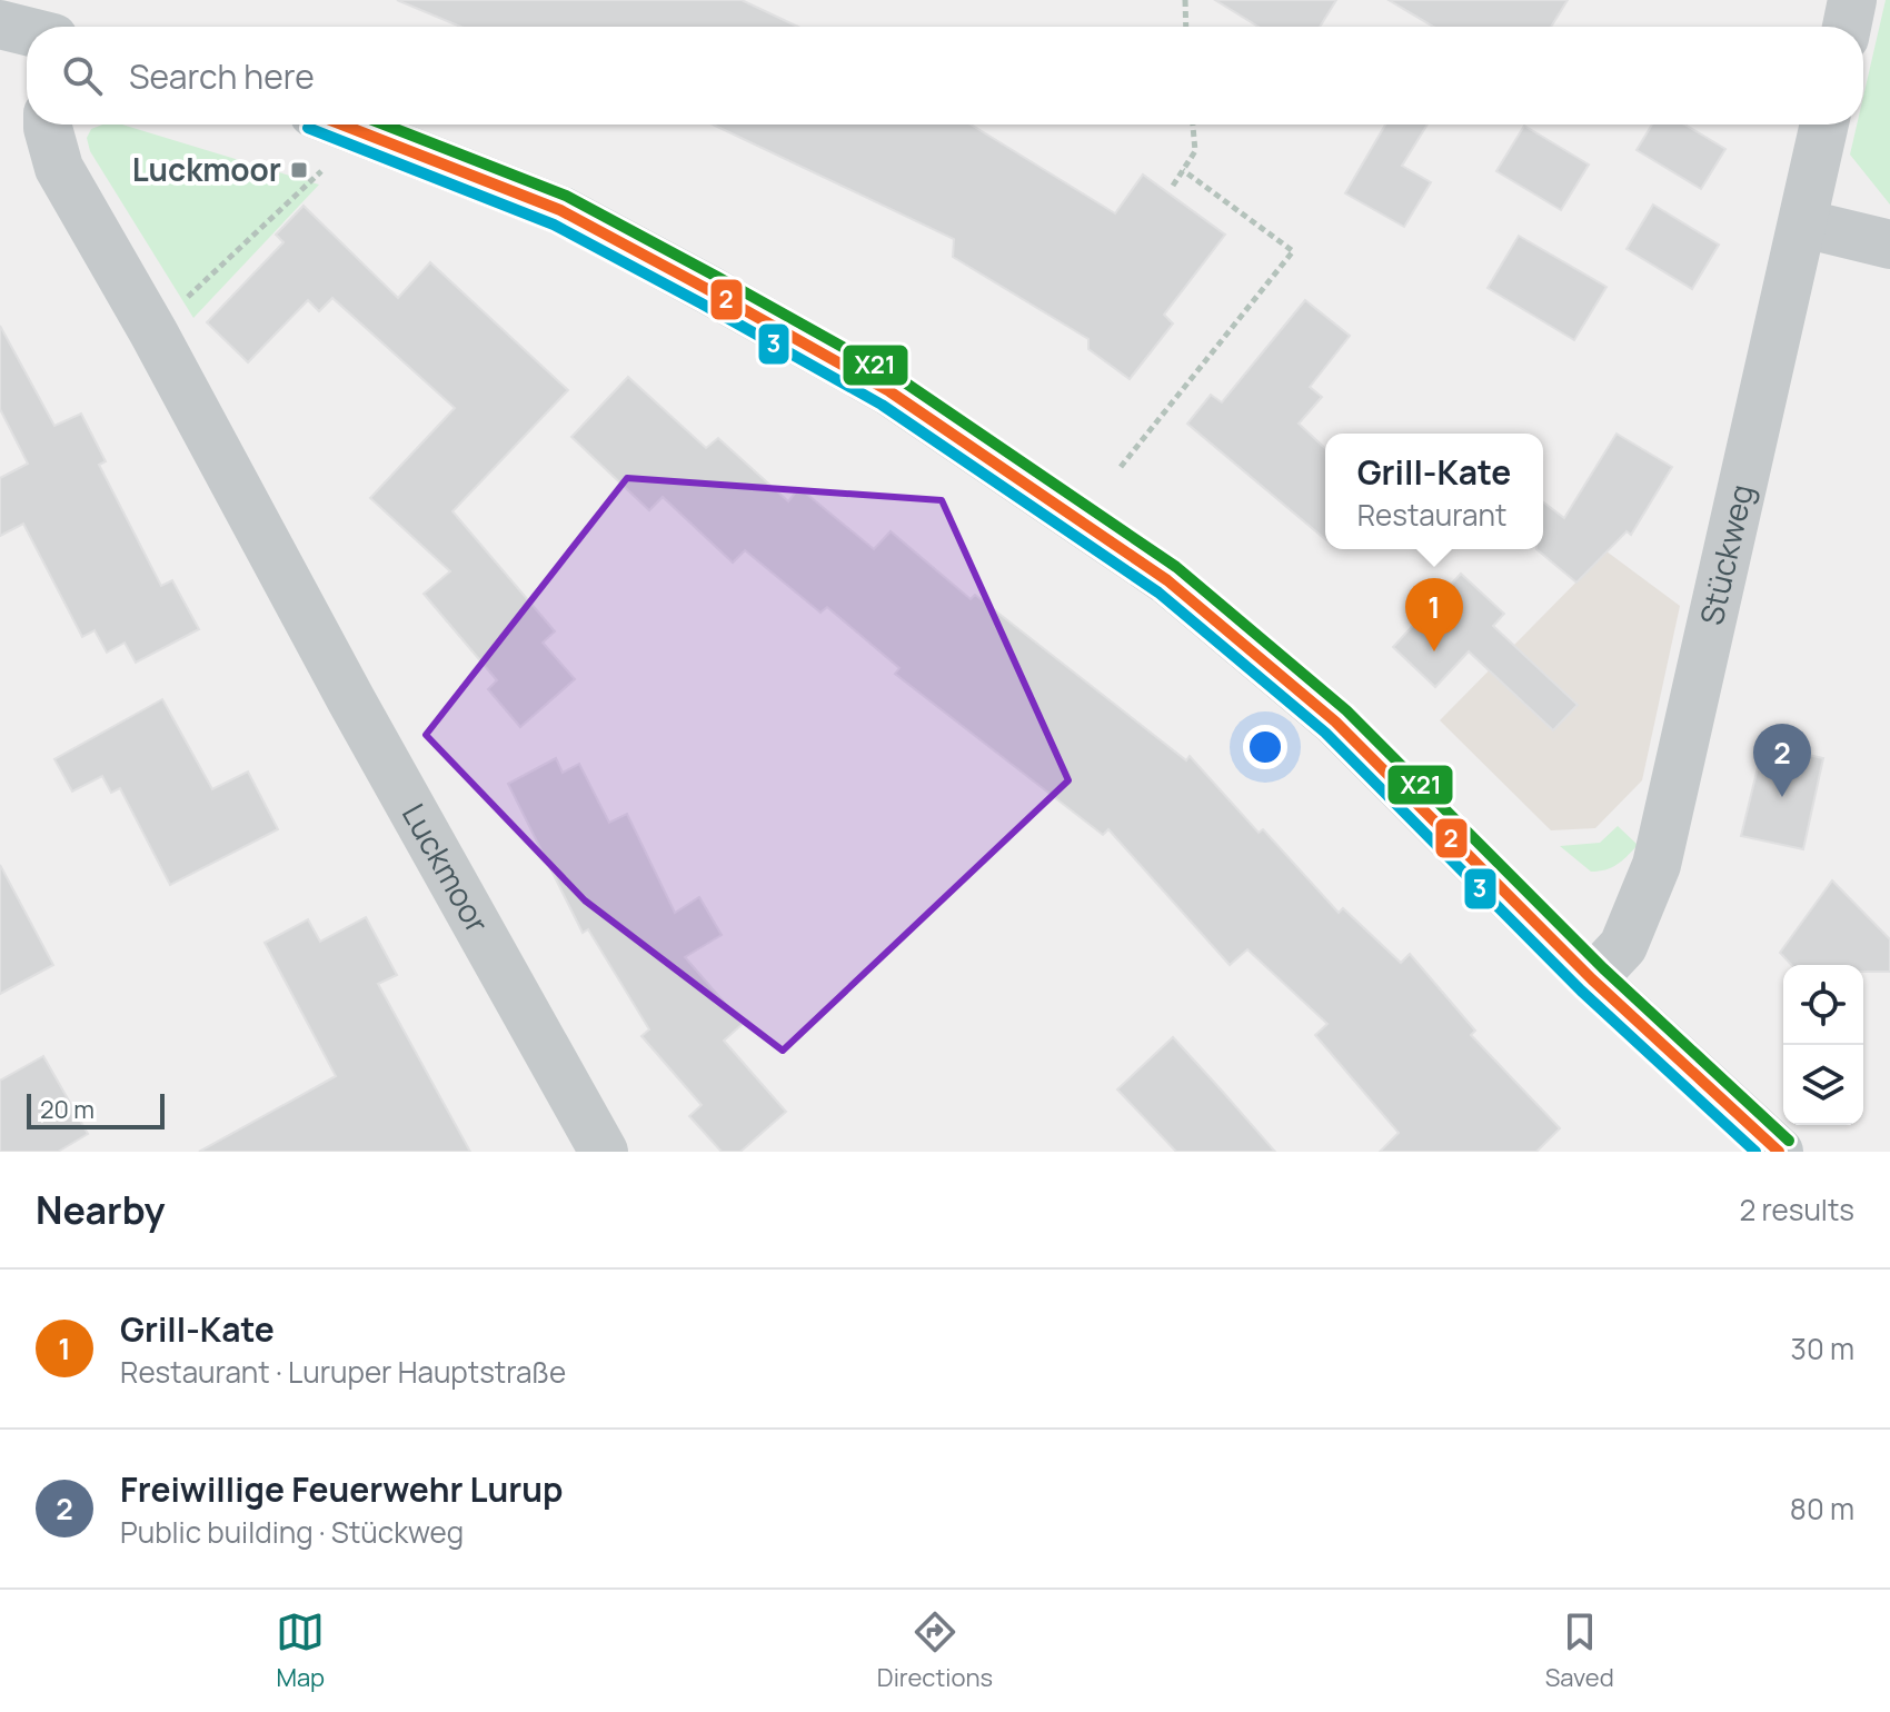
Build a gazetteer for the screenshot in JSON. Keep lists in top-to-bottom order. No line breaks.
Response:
{"streets":{"street":["Stückweg","Luckmoor"]},"places":{"transit":["Luckmoor"]},"lines":["transit line 2","transit line X21","transit line 3"],"scale_bar":"20 m","page":{"search":"Search here","popup":["Grill-Kate","Restaurant"],"pins":["1","2"],"scale":"20 m","heading":["Nearby","2 results"],"list":[{"mark":"1","name":"Grill-Kate","note":"Restaurant · Luruper Hauptstraße","value":"30 m"},{"mark":"2","name":"Freiwillige Feuerwehr Lurup","note":"Public building · Stückweg","value":"80 m"}],"nav":["Map","Directions","Saved"]}}
